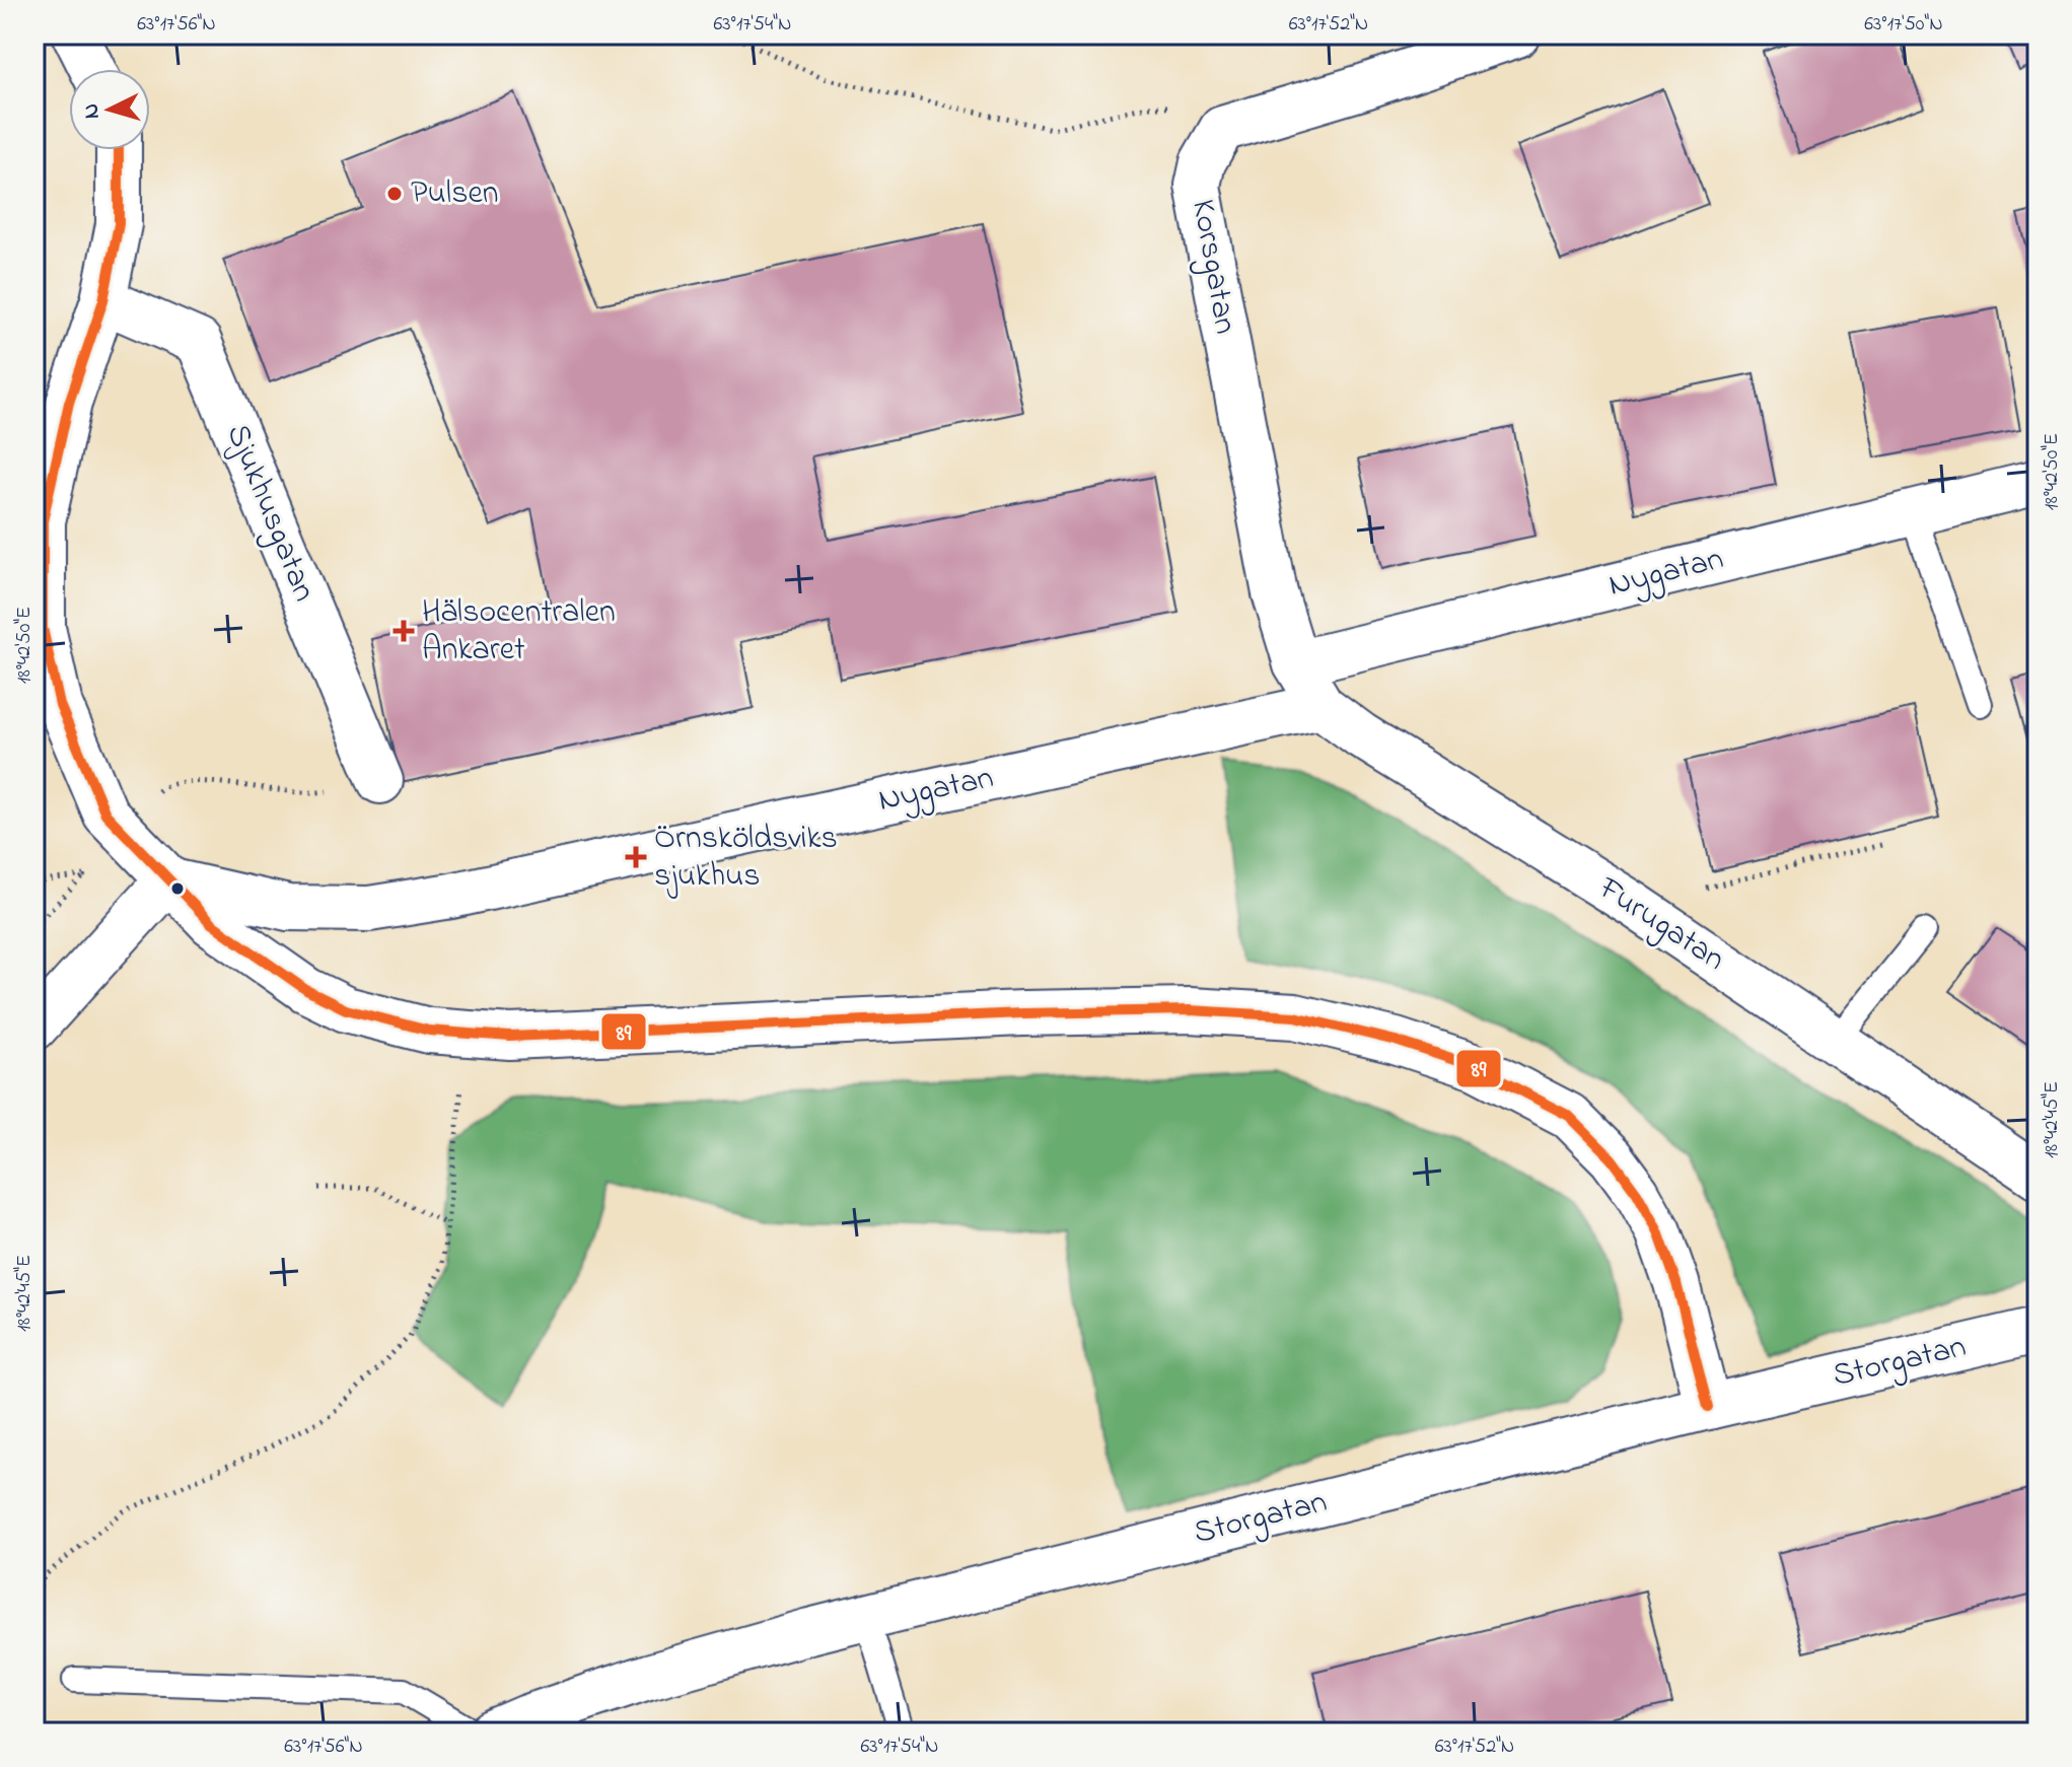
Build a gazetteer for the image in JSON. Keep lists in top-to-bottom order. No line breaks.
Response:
{"streets":{"street":["Korsgatan","Sjukhusgatan","Nygatan","Furugatan","Storgatan"]},"crossings":[["Korsgatan","Nygatan"],["Korsgatan","Furugatan"],["Nygatan","Furugatan"]],"places":{"other":["Pulsen"],"health":["Hälsocentralen Ankaret","Örnsköldsviks sjukhus"]},"lines":["transit line 89"],"north":"left","coordinates":["63°17'56\"N","63°17'54\"N","63°17'52\"N","63°17'50\"N","18°42'50\"E","18°42'45\"E"]}
